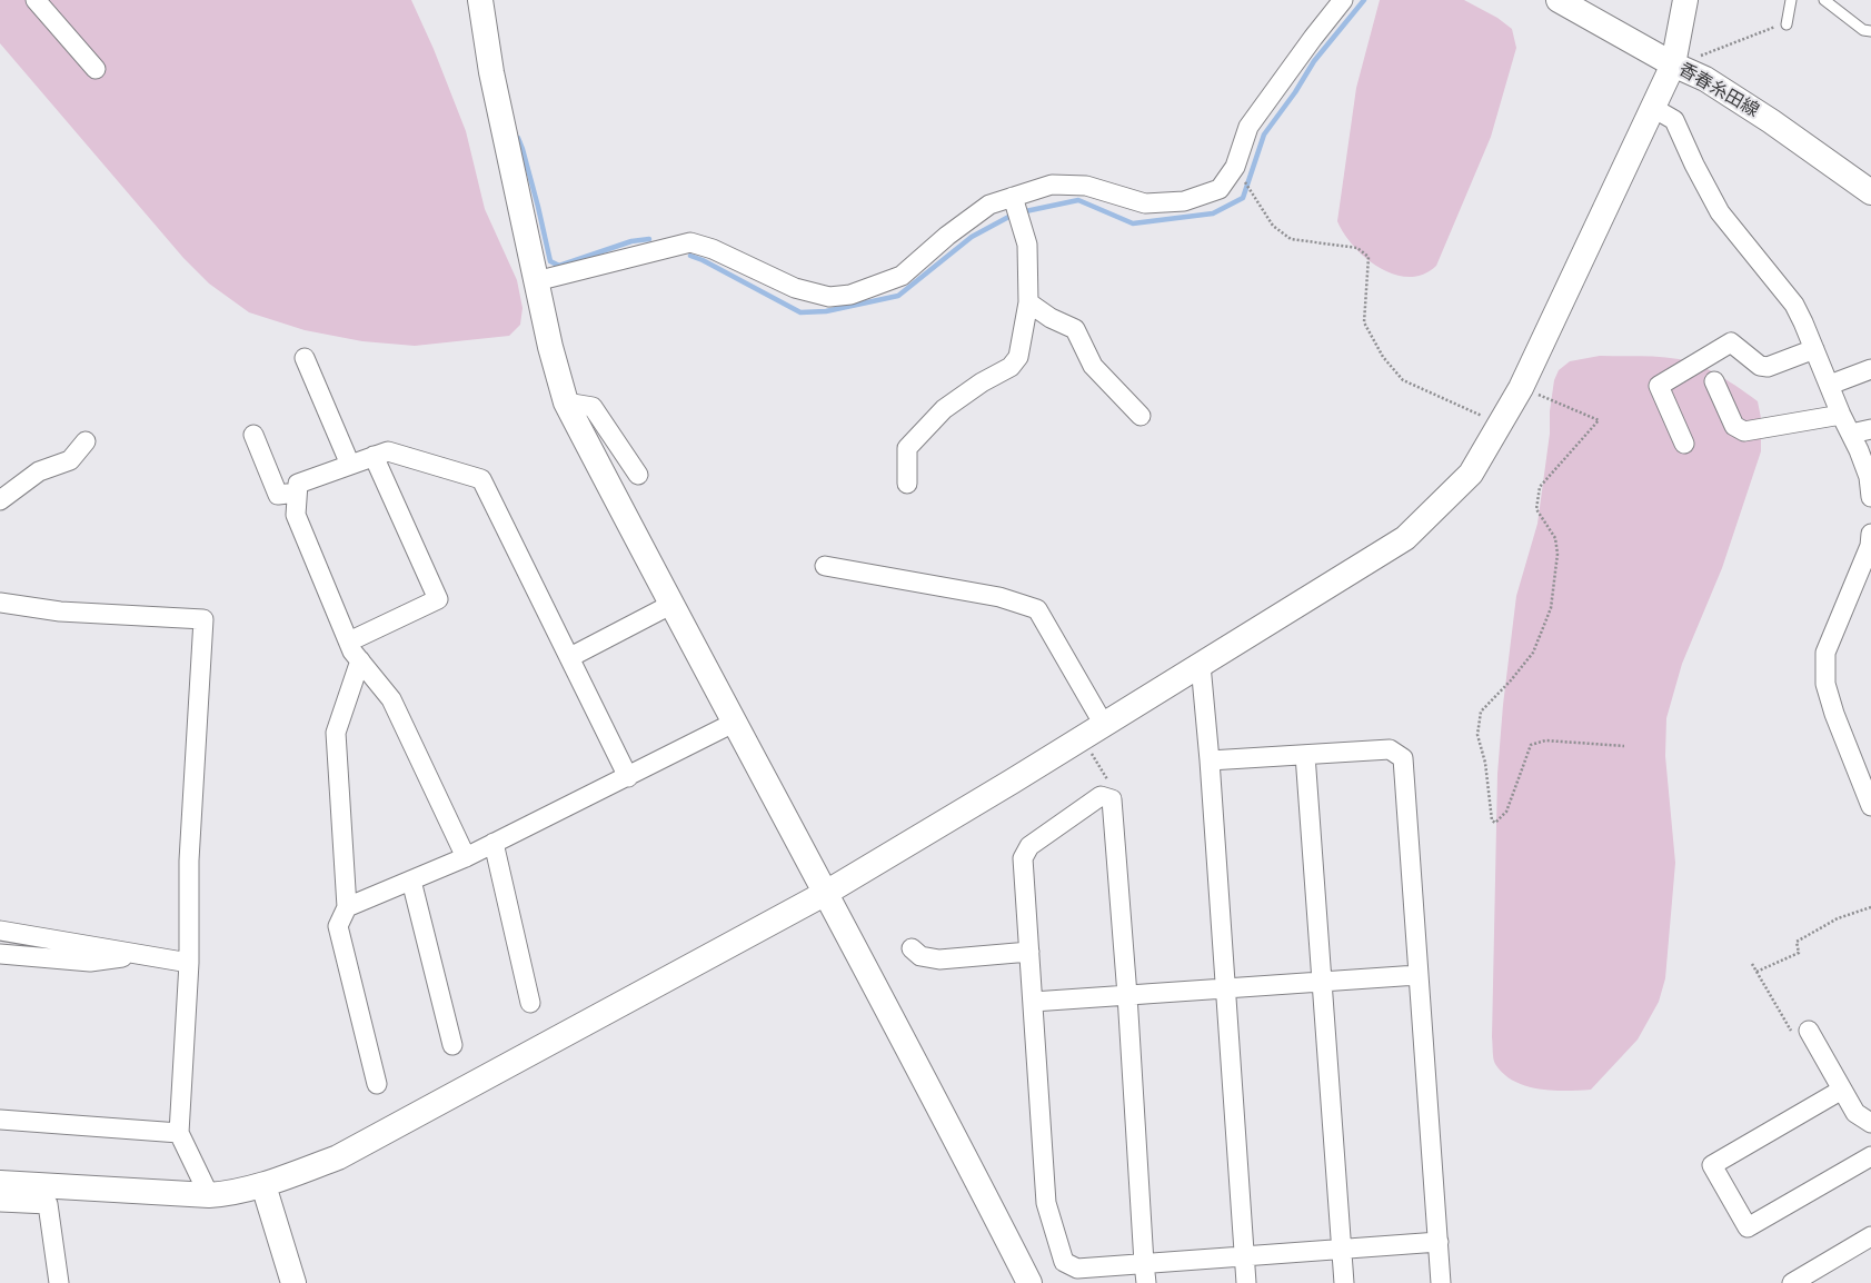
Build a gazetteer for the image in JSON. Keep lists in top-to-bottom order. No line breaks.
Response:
{"streets":{"street":["香春糸田線"]}}
